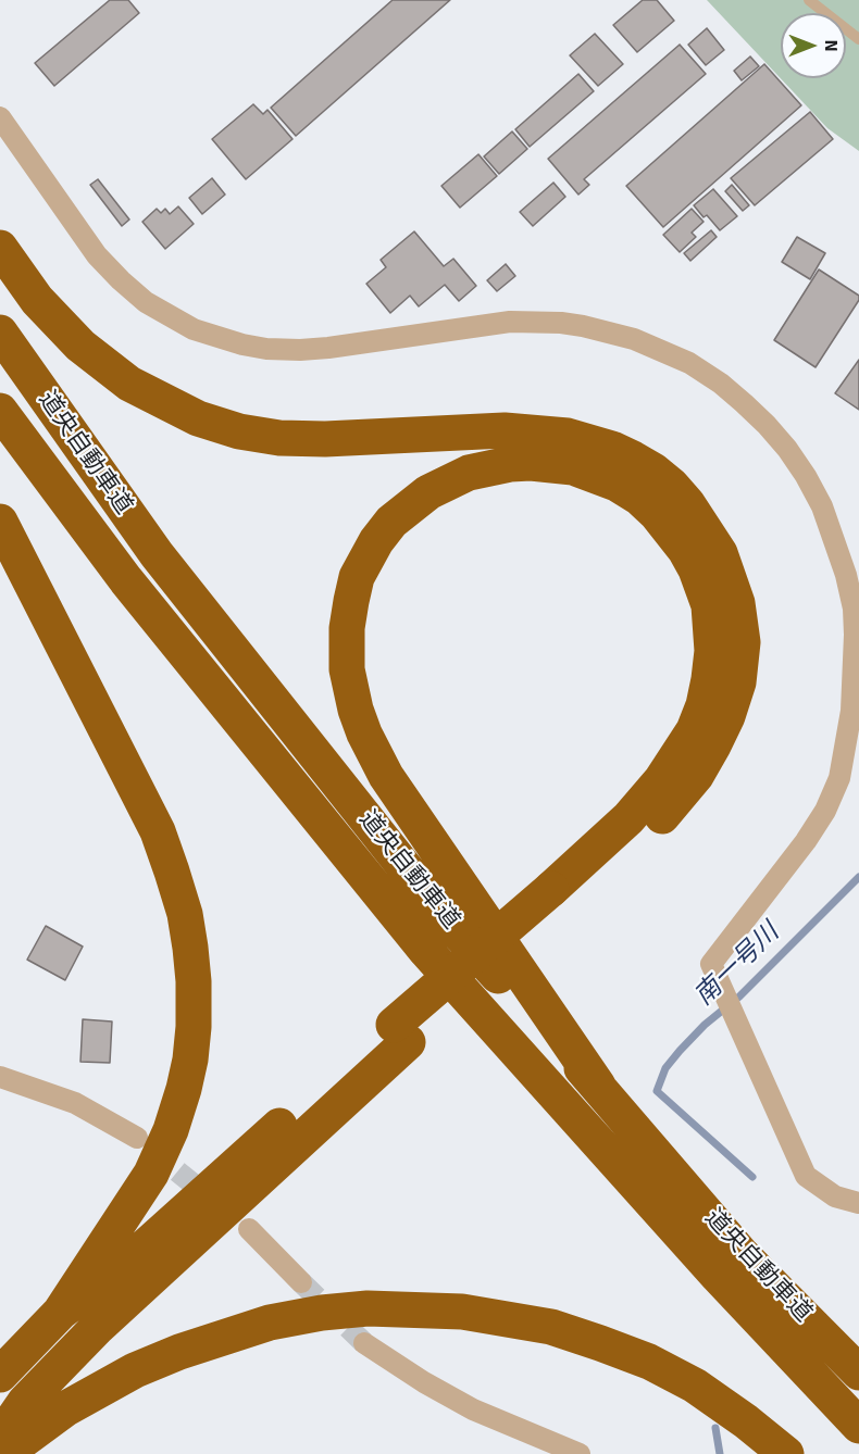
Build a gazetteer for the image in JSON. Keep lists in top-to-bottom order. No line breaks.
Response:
{"streets":{"highway":["道央自動車道"]},"water":["南一号川"],"north":"right"}
